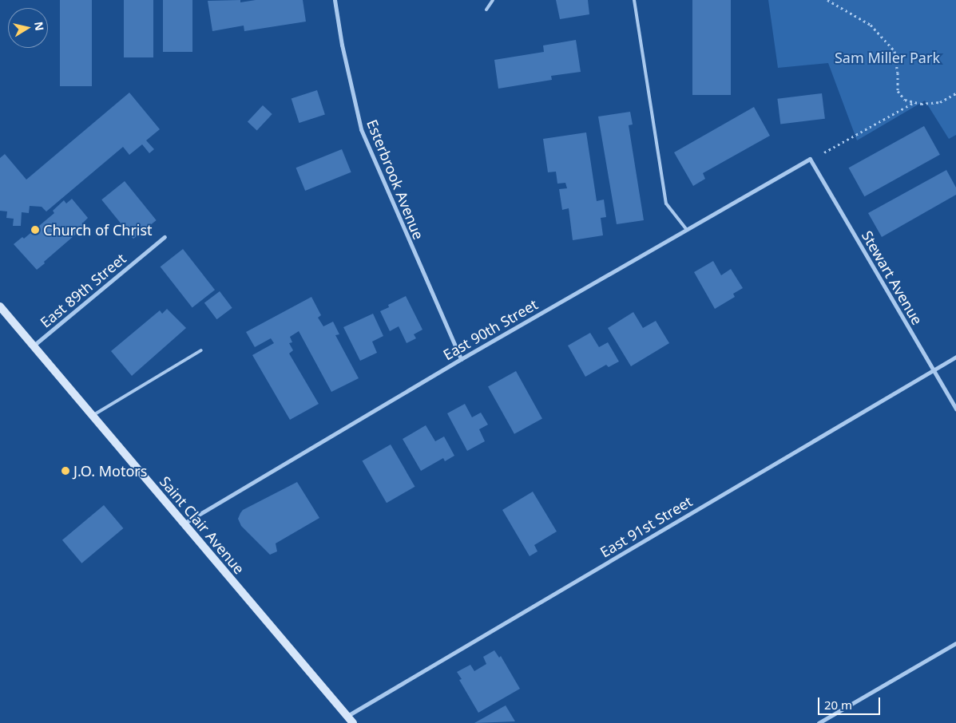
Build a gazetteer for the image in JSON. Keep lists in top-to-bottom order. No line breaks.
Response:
{"streets":{"main road":["Saint Clair Avenue"],"street":["Esterbrook Avenue","Stewart Avenue","East 89th Street","East 90th Street","East 91st Street"]},"crossings":[["Esterbrook Avenue","East 90th Street"],["Stewart Avenue","East 90th Street"],["Stewart Avenue","East 91st Street"],["East 89th Street","Saint Clair Avenue"],["East 90th Street","Saint Clair Avenue"],["Saint Clair Avenue","East 91st Street"]],"parks":["Sam Miller Park"],"places":["Church of Christ","J.O. Motors"],"scale_bar":"20 m","north":"right"}
